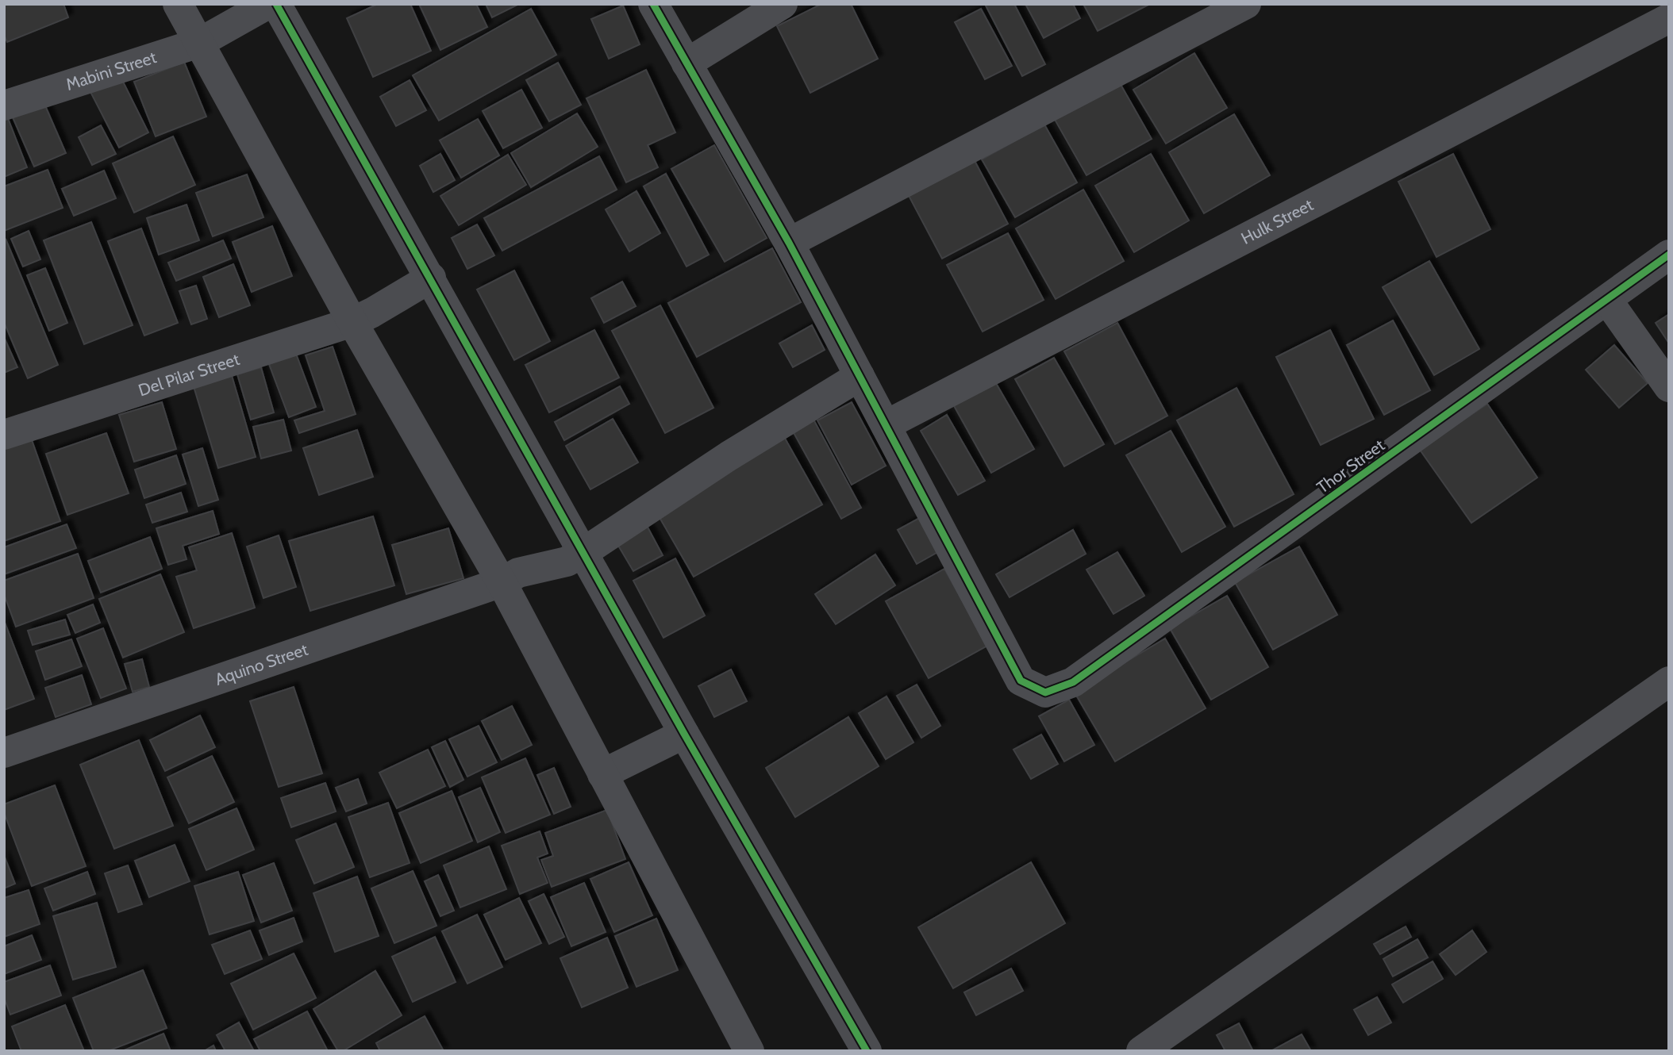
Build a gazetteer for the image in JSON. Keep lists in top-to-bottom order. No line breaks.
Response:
{"streets":{"street":["Mabini Street","Hulk Street","Del Pilar Street","Thor Street","Aquino Street"]},"crossings":[["Hulk Street","Thor Street"]]}
